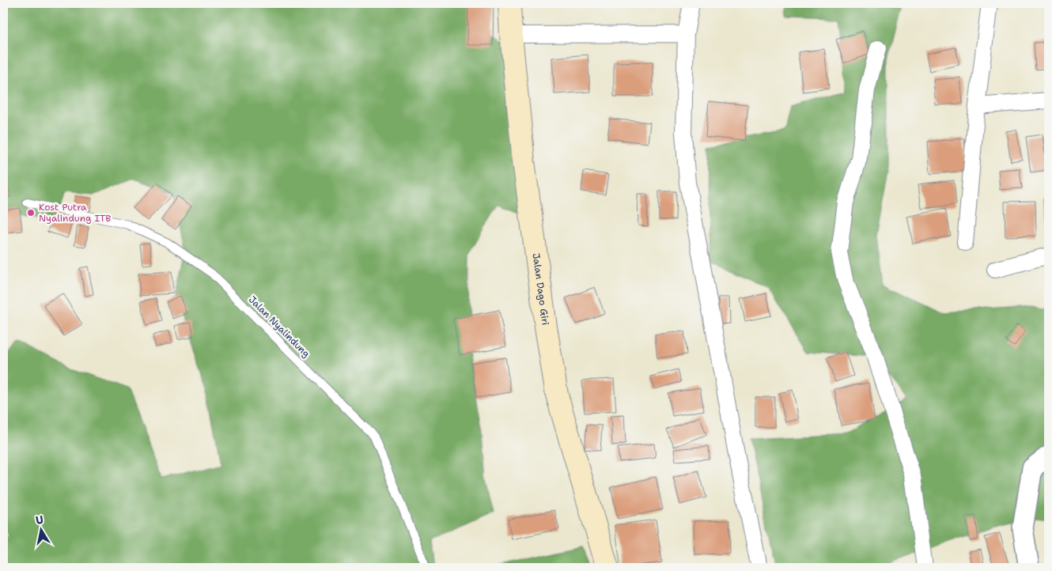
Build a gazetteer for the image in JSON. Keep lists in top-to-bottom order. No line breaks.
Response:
{"streets":{"main road":["Jalan Dago Giri"],"lane":["Jalan Nyalindung"]},"places":["Kost Putra Nyalindung ITB"],"north":"top"}
